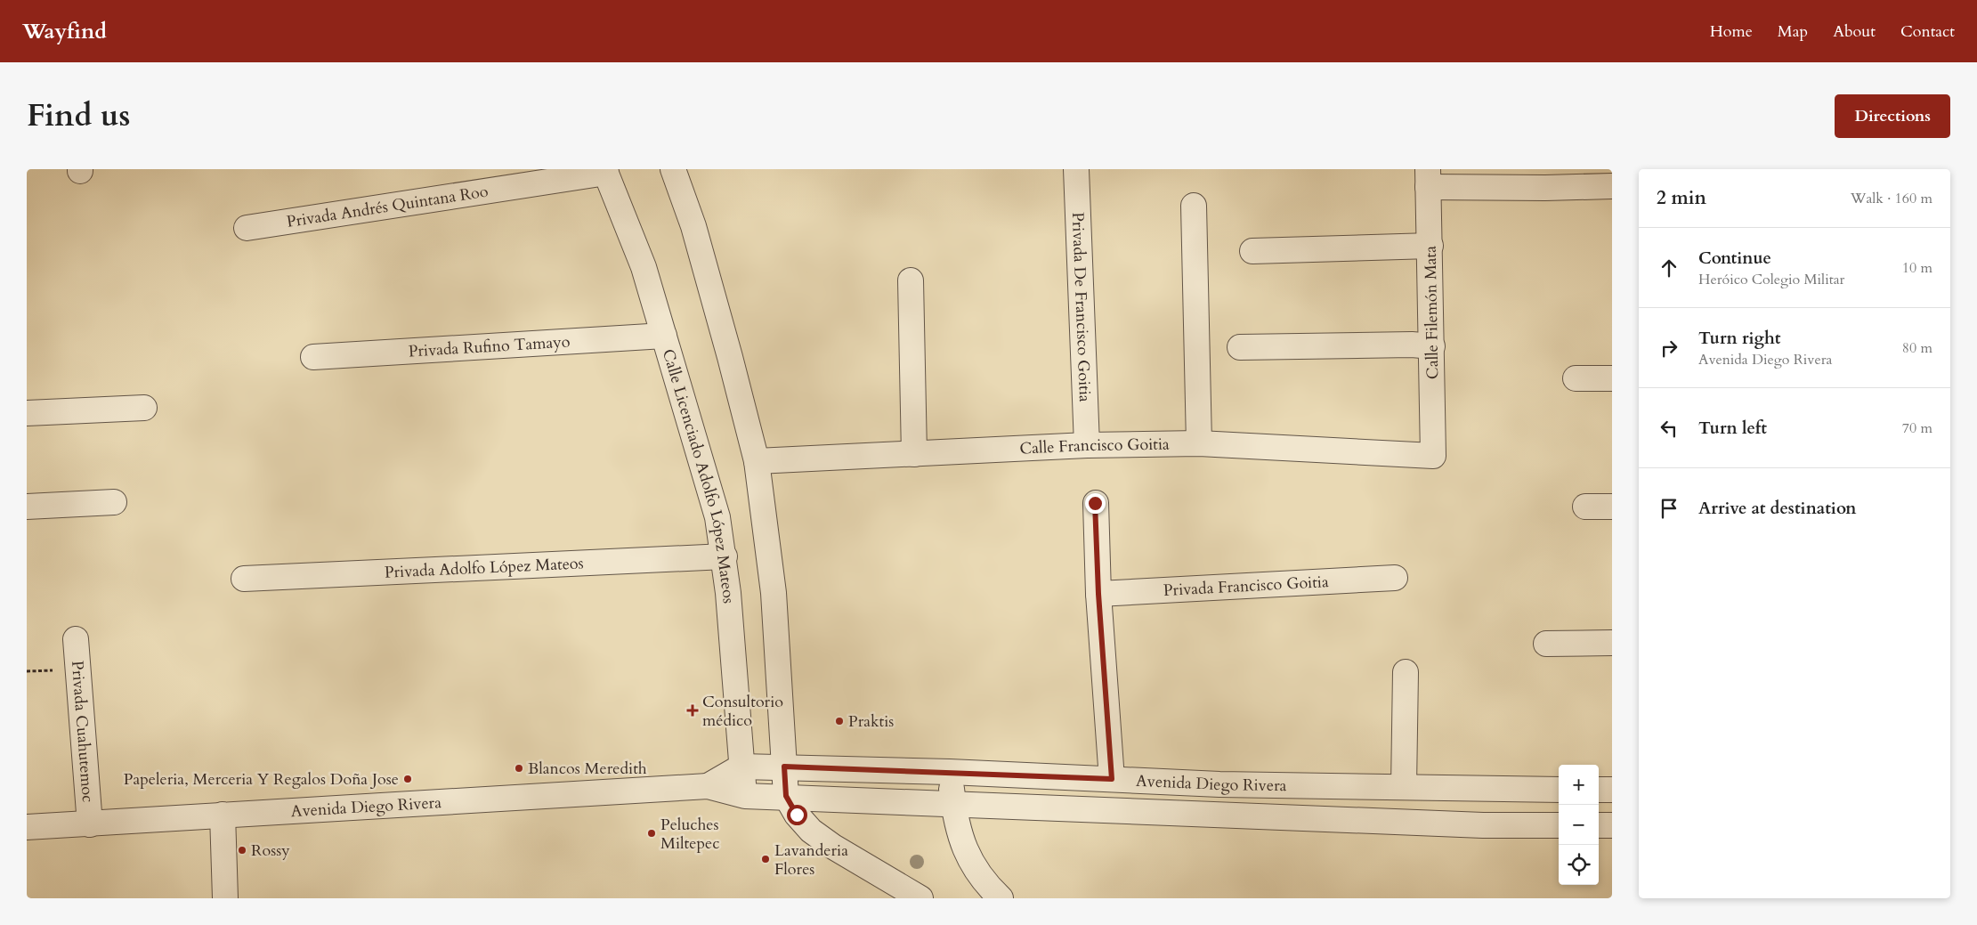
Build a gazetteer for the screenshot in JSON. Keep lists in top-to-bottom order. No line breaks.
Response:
{"streets":{"street":["Privada Andrés Quintana Roo","Privada De Francisco Goitia","Calle Filemón Mata","Privada Rufino Tamayo","Calle Francisco Goitia","Calle Licenciado Adolfo López Mateos","Privada Adolfo López Mateos","Privada Francisco Goitia","Privada Cuahutemoc","Avenida Diego Rivera"]},"crossings":[["Privada Andrés Quintana Roo","Calle Licenciado Adolfo López Mateos"],["Privada De Francisco Goitia","Calle Francisco Goitia"],["Calle Filemón Mata","Calle Francisco Goitia"],["Privada Rufino Tamayo","Calle Licenciado Adolfo López Mateos"],["Calle Licenciado Adolfo López Mateos","Privada Adolfo López Mateos"],["Calle Licenciado Adolfo López Mateos","Avenida Diego Rivera"],["Privada Cuahutemoc","Avenida Diego Rivera"]],"places":{"health":["Consultorio médico"],"other":["Praktis","Blancos Meredith","Papeleria, Merceria Y Regalos Doña Jose","Peluches Miltepec","Rossy","Lavanderia Flores"]},"page":{"header":"Wayfind","nav":["Home","Map","About","Contact"],"title":"Find us","buttons":"Directions","heading":["2 min","Walk · 160 m"],"list":[["Continue","Heróico Colegio Militar","10 m"],["Turn right","Avenida Diego Rivera","80 m"],["Turn left","70 m"],"Arrive at destination"],"map_buttons":["+","−"]}}
